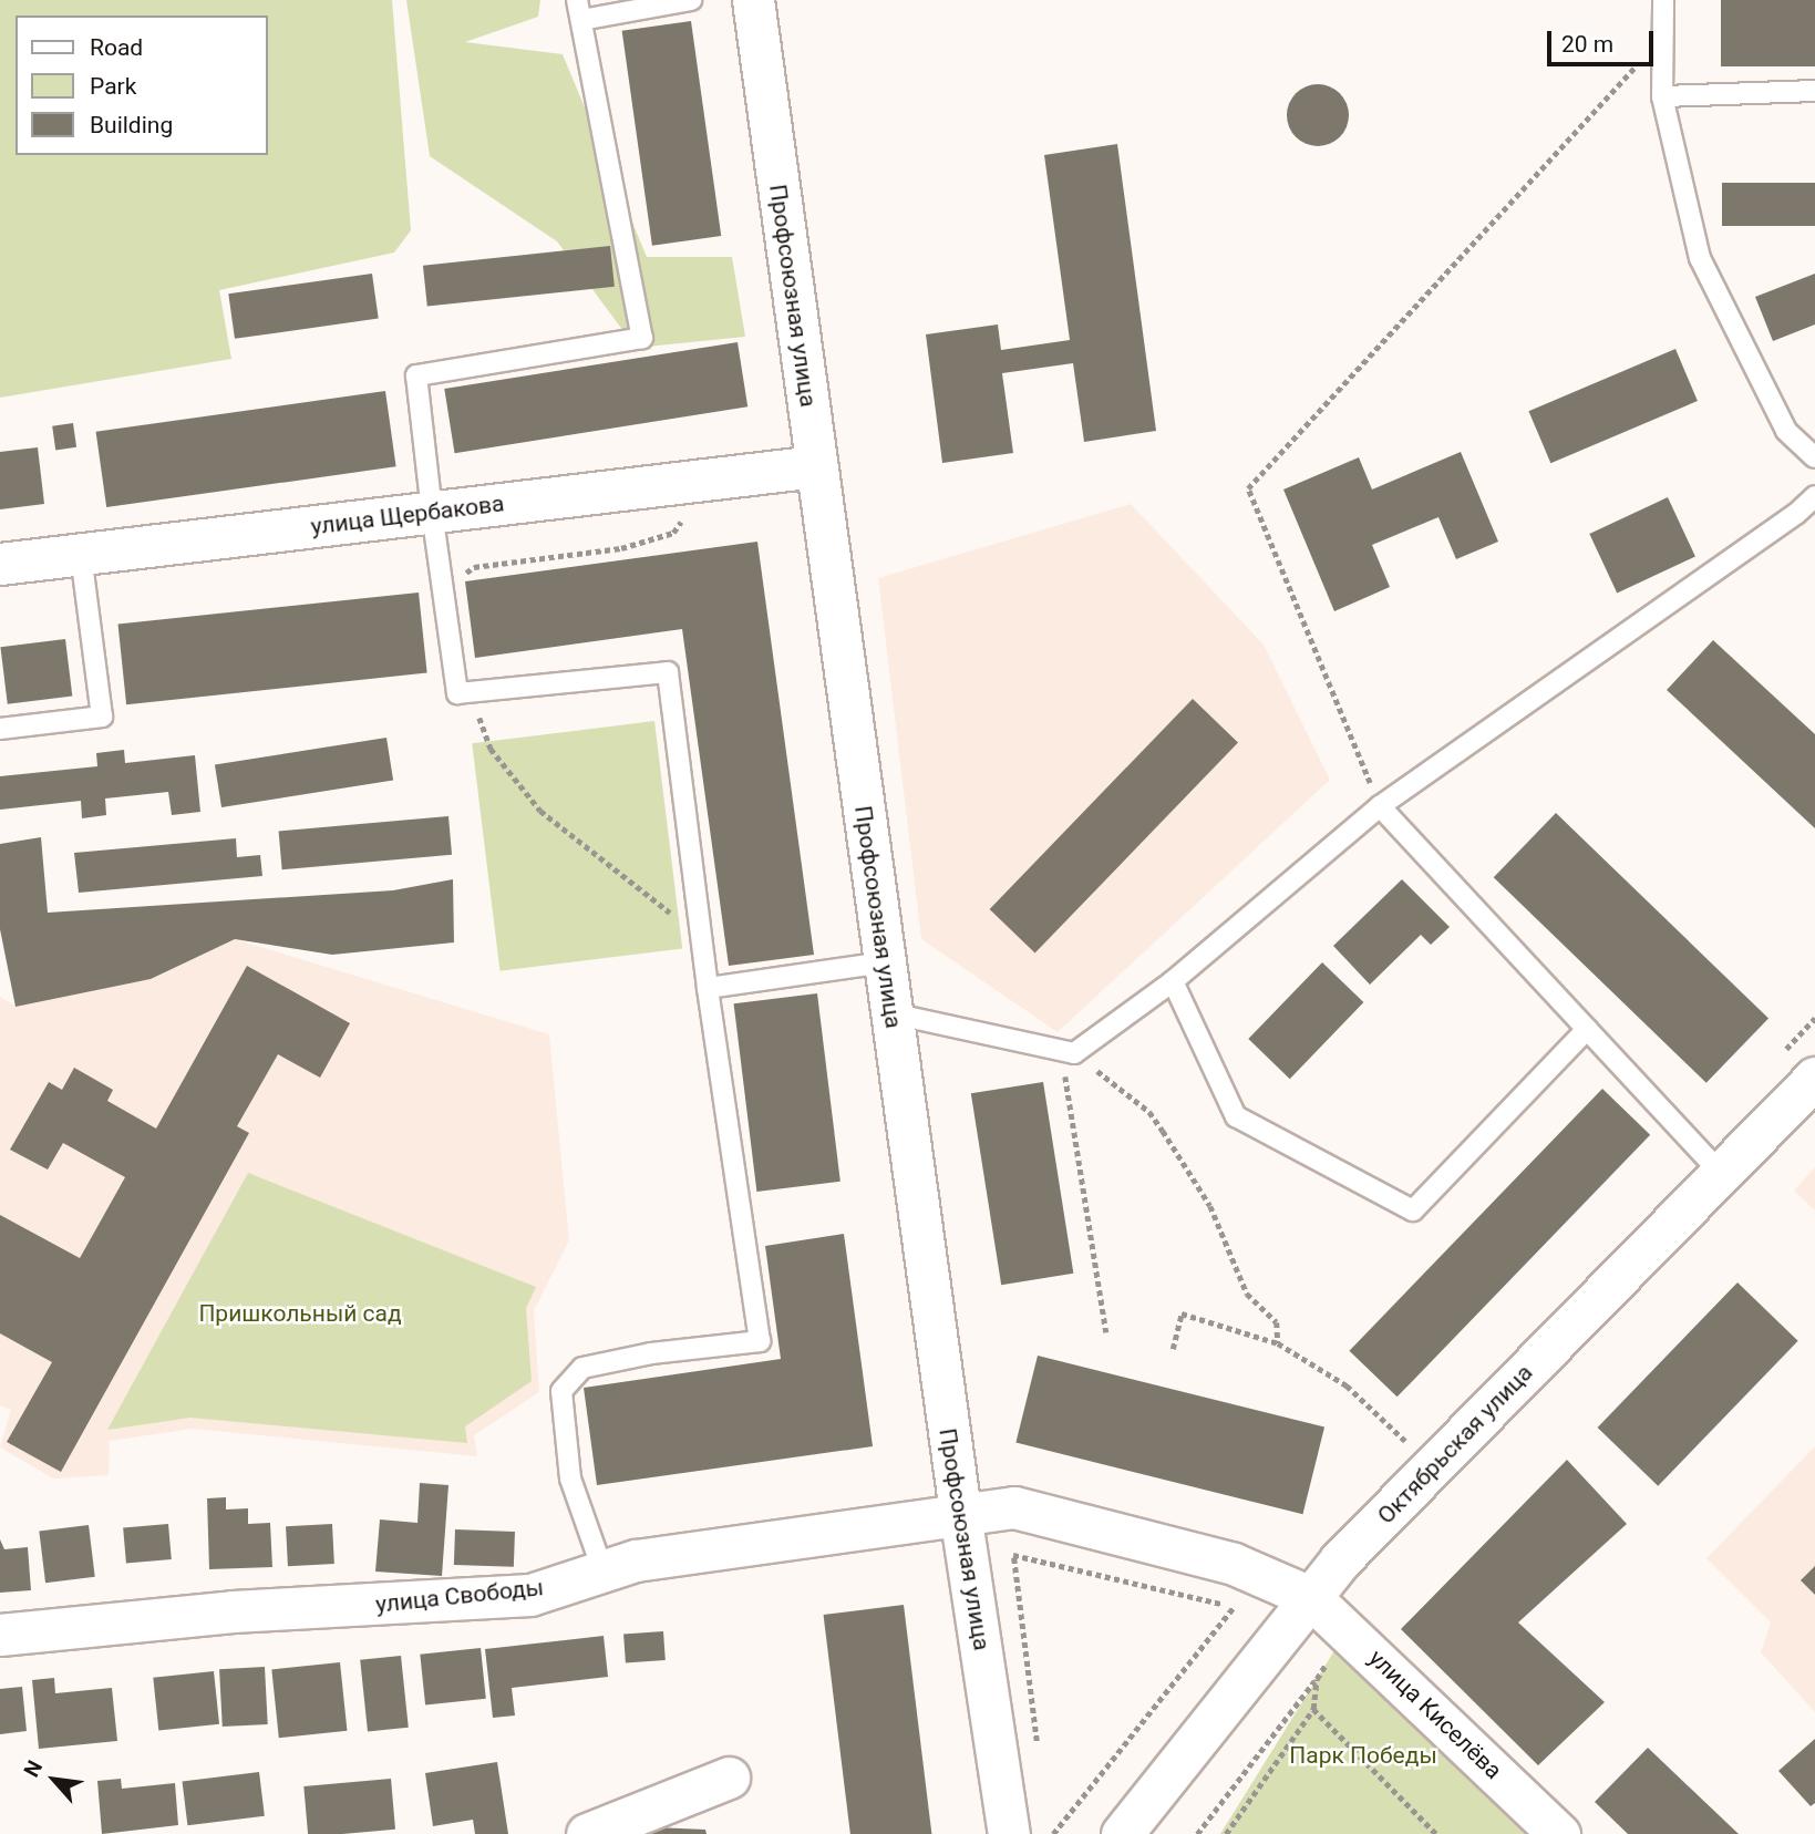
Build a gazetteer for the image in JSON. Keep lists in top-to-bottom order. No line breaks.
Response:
{"streets":{"street":["Профсоюзная улица","улица Щербакова","Октябрьская улица","улица Свободы","улица Киселёва"]},"crossings":[["Профсоюзная улица","улица Щербакова"],["Профсоюзная улица","улица Свободы"],["Октябрьская улица","улица Свободы"],["Октябрьская улица","улица Киселёва"],["улица Свободы","улица Киселёва"]],"parks":["Пришкольный сад","Парк Победы"],"legend":["Road","Park","Building"],"scale_bar":"20 m","north":"top left"}
